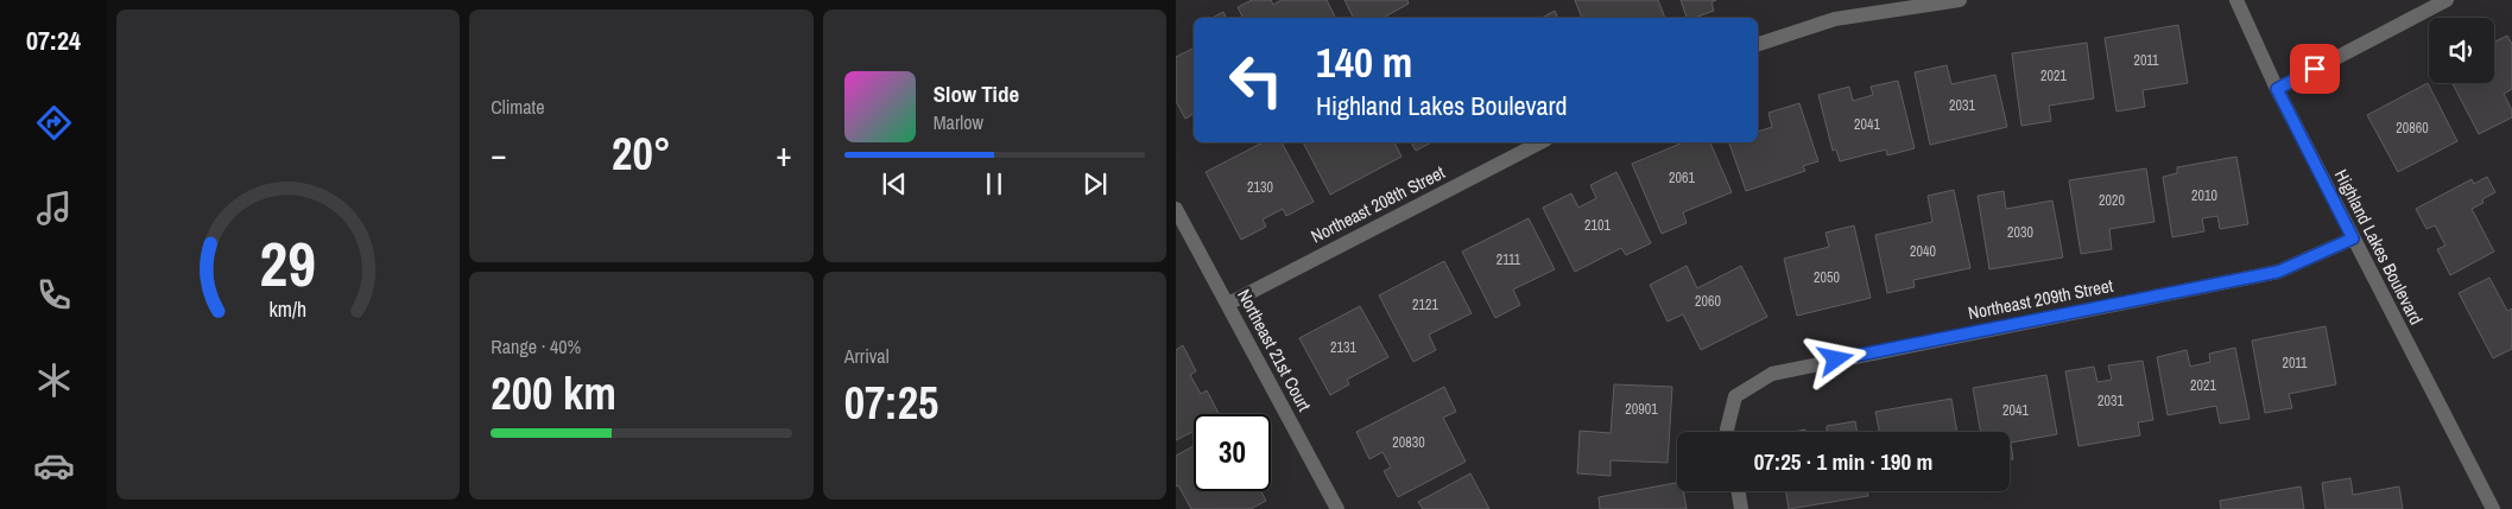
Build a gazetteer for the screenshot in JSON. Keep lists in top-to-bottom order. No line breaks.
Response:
{"streets":{"street":["Northeast 208th Street","Highland Lakes Boulevard","Northeast 209th Street","Northeast 21st Court"]},"crossings":[["Northeast 208th Street","Northeast 21st Court"],["Highland Lakes Boulevard","Northeast 209th Street"]],"house_numbers":["2011","2021","2031","2041","20860","2061","2130","2010","2020","2101","2030","2040","2111","2050","2060","2121","2131","2011","2021","2031","20901","2041","20830"],"page":{"tabs":"07:24","tile":["Climate",["Range · 40%","200 km"],["Arrival","07:25"]],"turn":["140 m","Highland Lakes Boulevard"],"song":["Slow Tide","Marlow"],"heat":["−","20°","+"],"limit":"30","trip":"07:25 · 1 min · 190 m","gauge":["29","km/h"]}}
